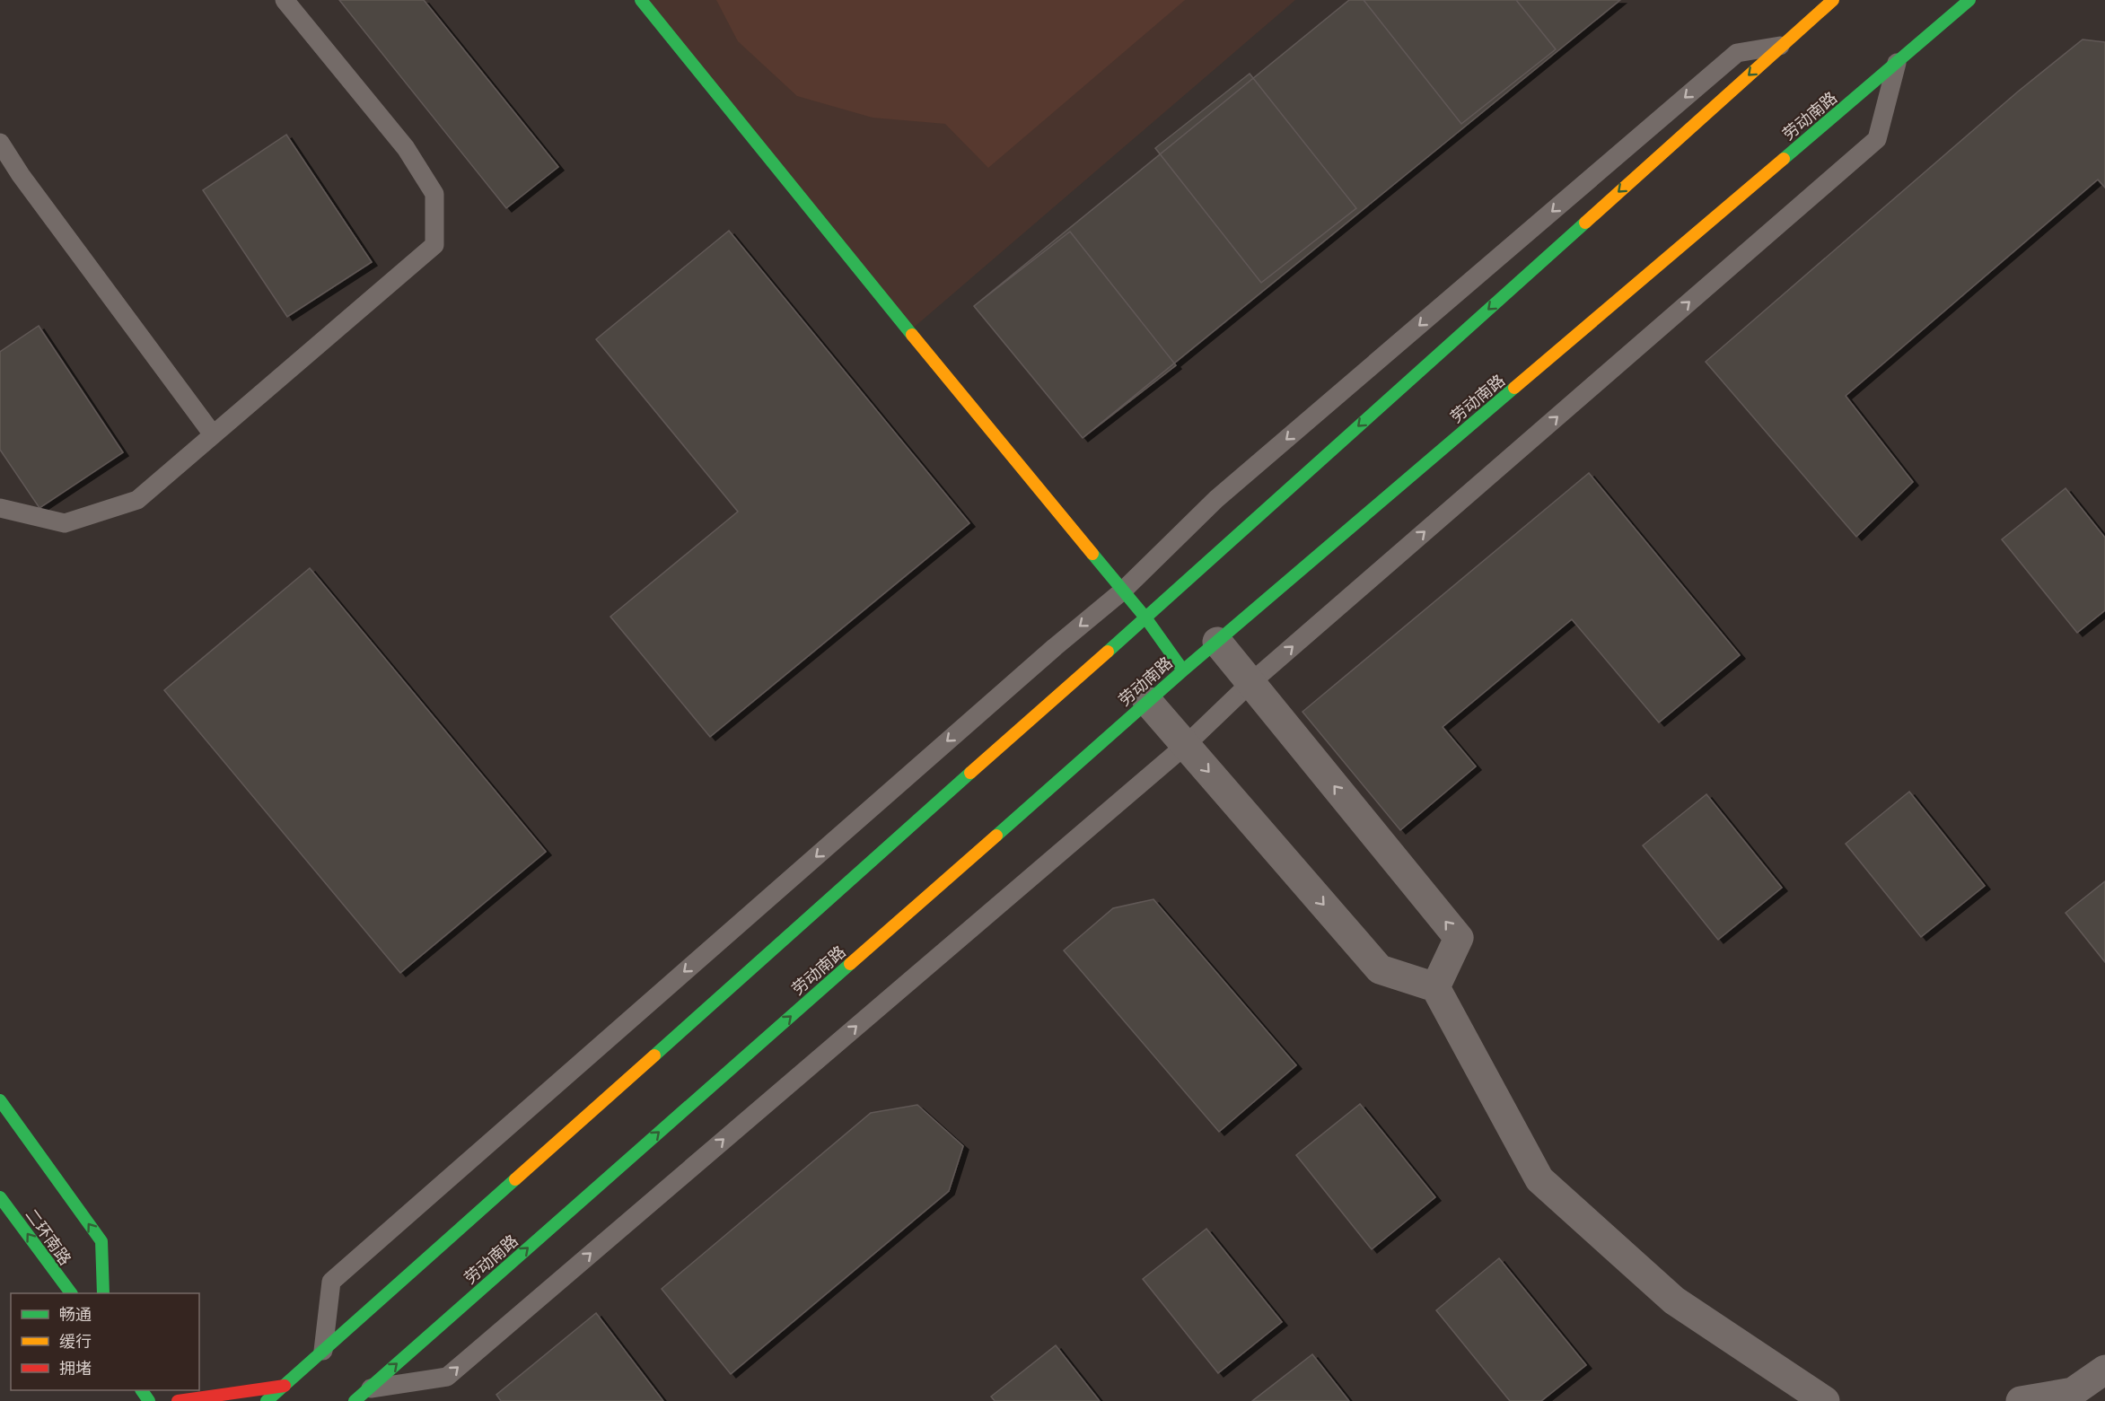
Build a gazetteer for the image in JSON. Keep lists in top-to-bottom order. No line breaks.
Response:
{"streets":{"main road":["劳动南路","二环南路"]},"legend":["畅通","缓行","拥堵"]}
